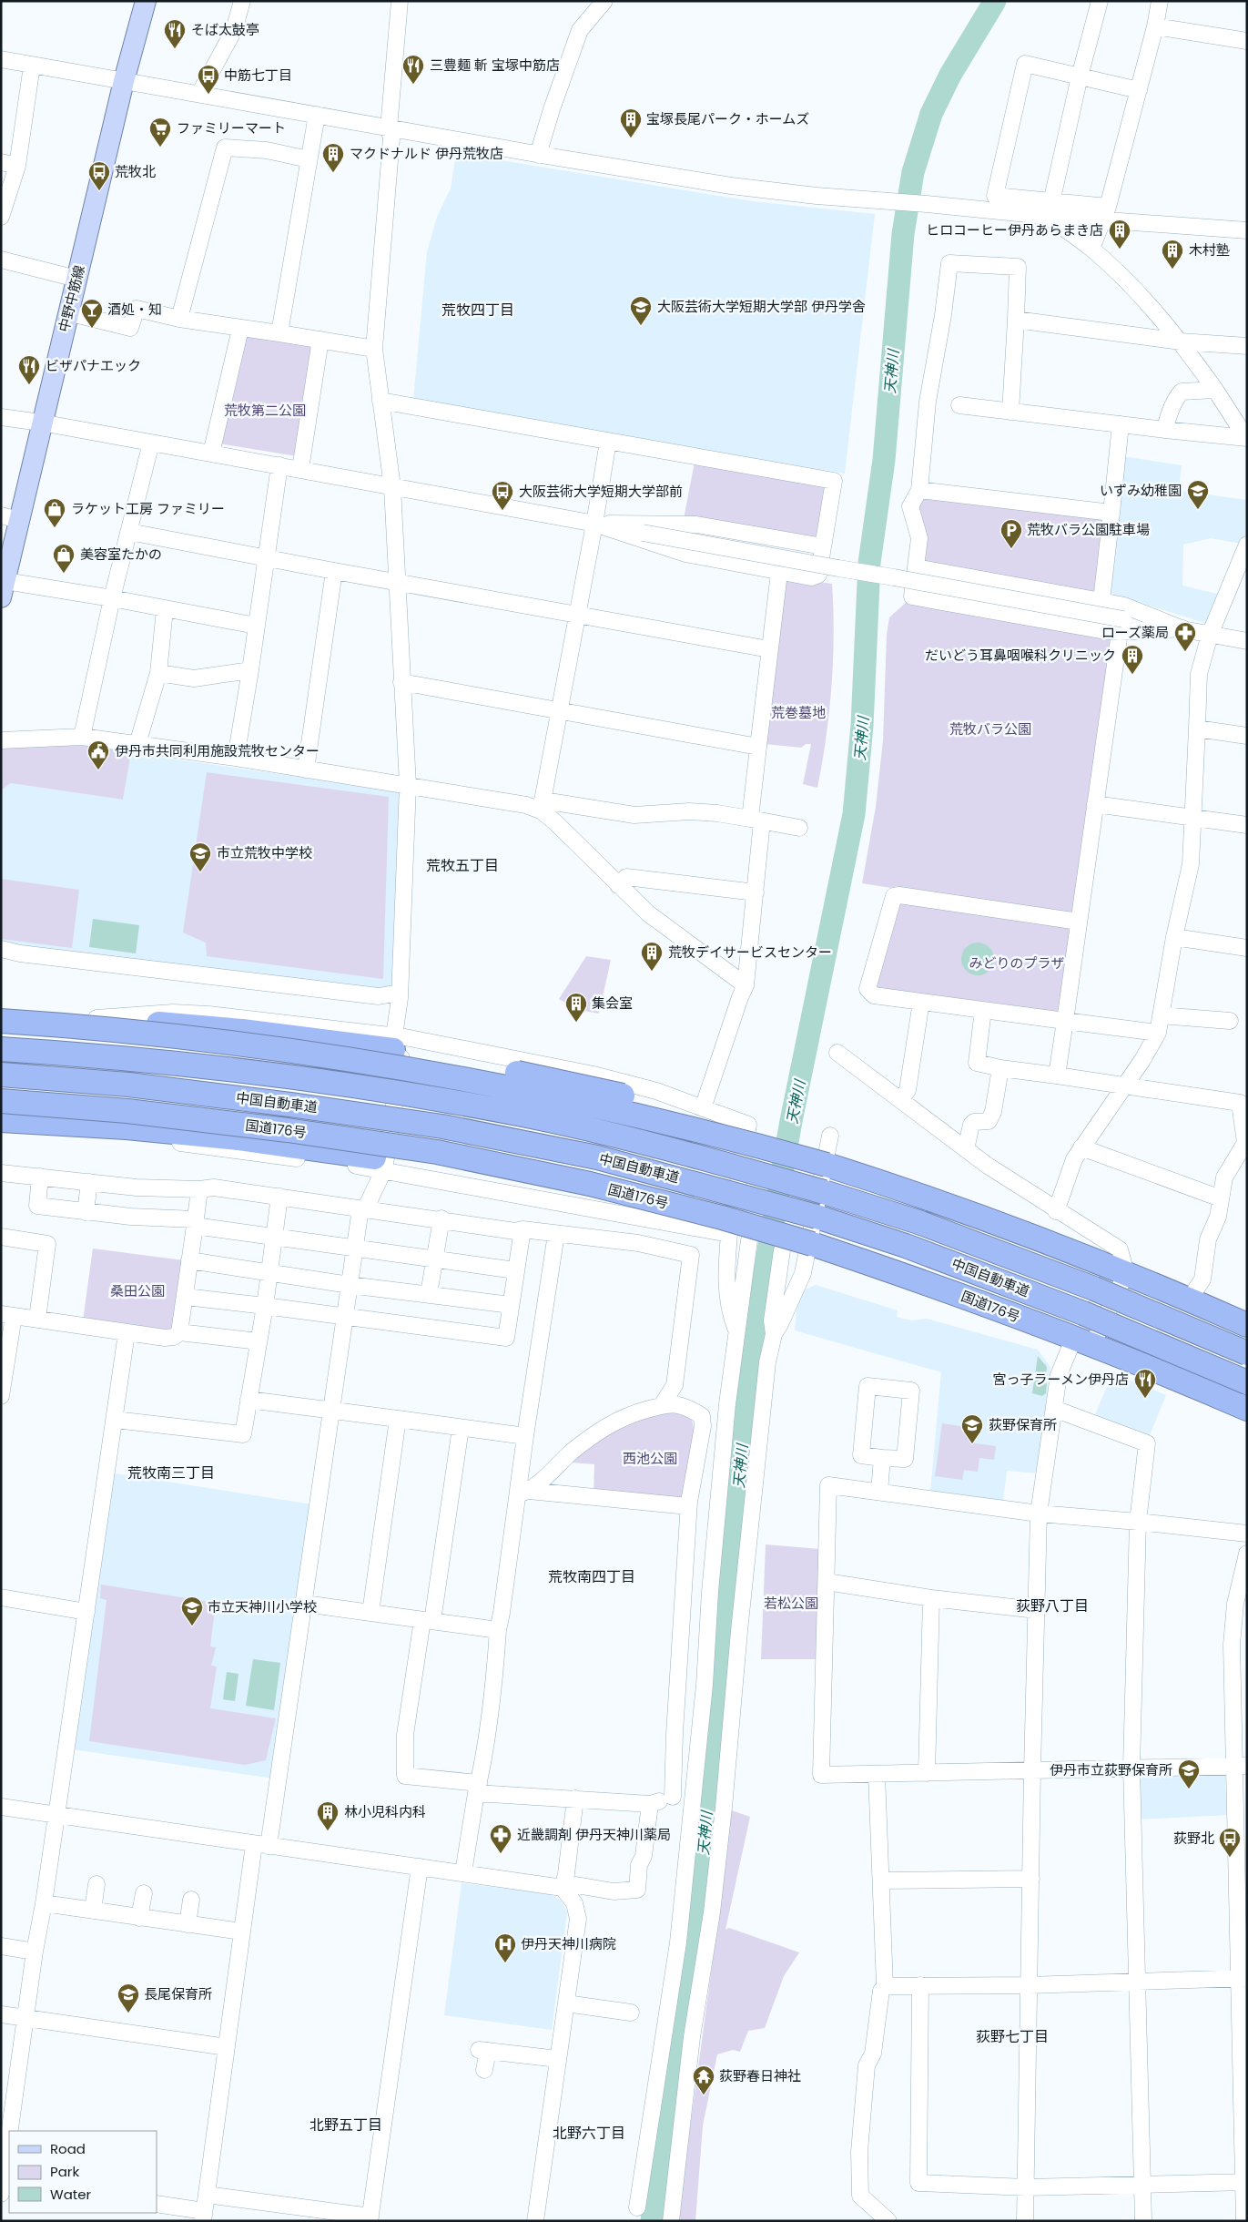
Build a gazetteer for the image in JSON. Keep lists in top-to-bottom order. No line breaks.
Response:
{"streets":{"highway":["中国自動車道","国道176号"],"main road":["中野中筋線"]},"districts":["荒牧四丁目","荒牧五丁目","荒牧南三丁目","荒牧南四丁目","荻野八丁目","荻野七丁目","北野五丁目","北野六丁目"],"water":["天神川"],"parks":["荒牧第二公園","荒巻墓地","荒牧バラ公園","みどりのプラザ","桑田公園","西池公園","若松公園"],"places":{"restaurant":["そば太鼓亭","三豊麺 斬 宝塚中筋店","ビザパナエック","宮っ子ラーメン伊丹店"],"bus stop":["中筋七丁目","荒牧北","大阪芸術大学短期大学部前","荻野北"],"building":["宝塚長尾パーク・ホームズ","マクドナルド 伊丹荒牧店","ヒロコーヒー伊丹あらまき店","木村塾","だいどう耳鼻咽喉科クリニック","荒牧デイサービスセンター","集会室","林小児科内科"],"supermarket":["ファミリーマート"],"school or university":["大阪芸術大学短期大学部 伊丹学舎","いずみ幼稚園","市立荒牧中学校","荻野保育所","市立天神川小学校","伊丹市立荻野保育所","長尾保育所"],"bar":["酒処・知"],"shop":["ラケット工房 ファミリー","美容室たかの"],"parking":["荒牧バラ公園駐車場"],"pharmacy":["ローズ薬局","近畿調剤 伊丹天神川薬局"],"public building":["伊丹市共同利用施設荒牧センター"],"hospital":["伊丹天神川病院"],"temple":["荻野春日神社"]},"legend":["Road","Park","Water"]}
